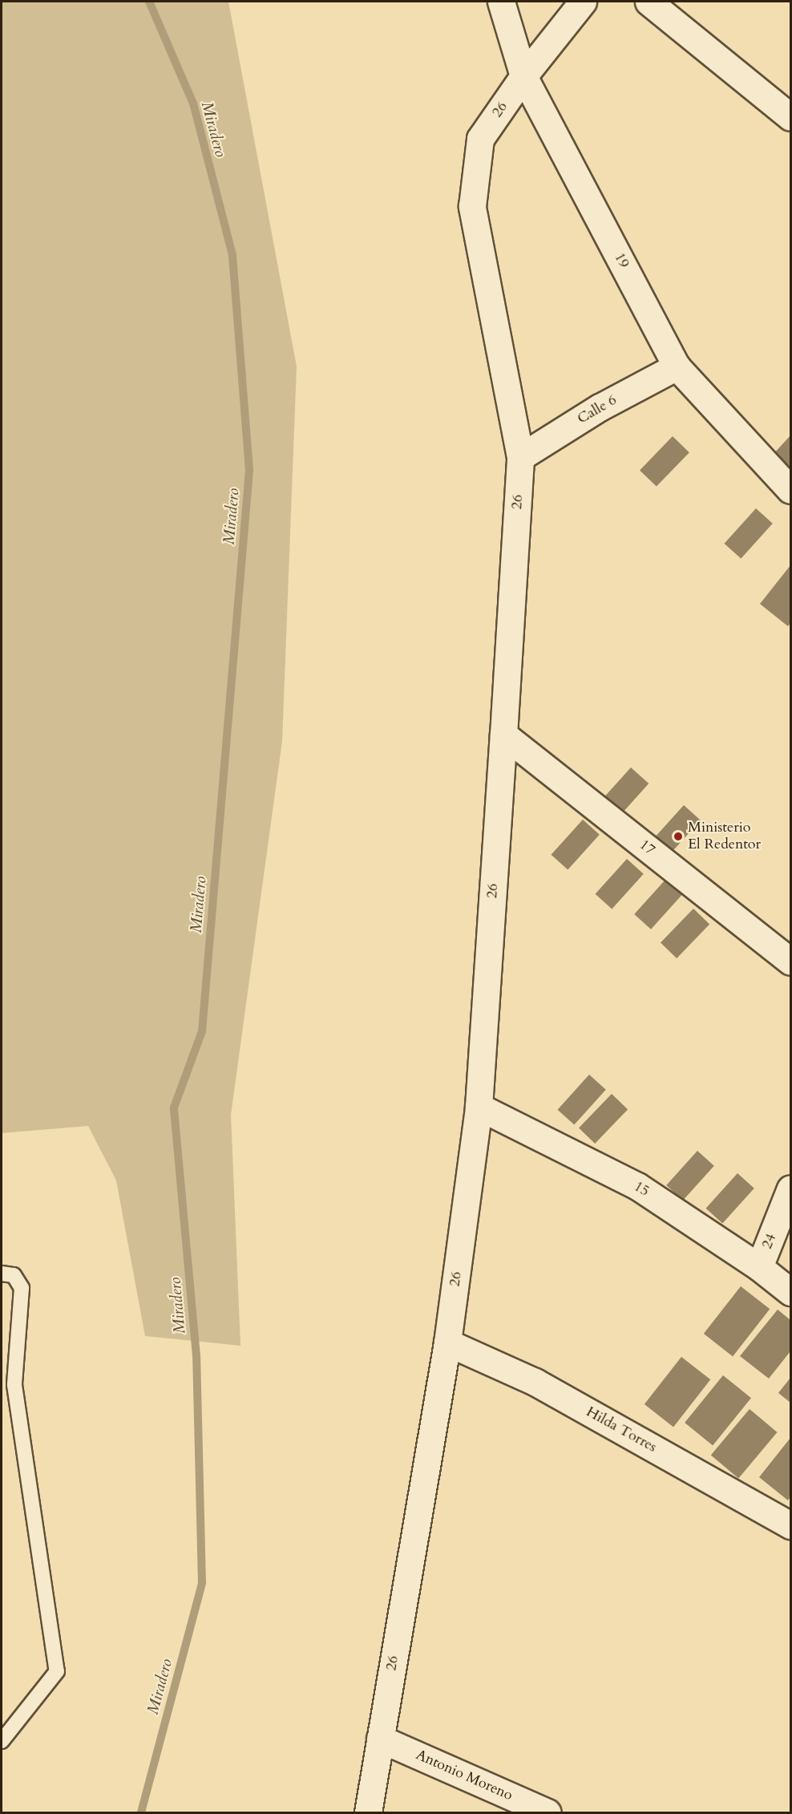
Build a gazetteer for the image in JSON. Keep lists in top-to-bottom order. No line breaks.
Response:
{"streets":{"street":["26","19","Calle 6","17","15","24","Hilda Torres","Antonio Moreno"]},"crossings":[["26","19"],["26","Calle 6"],["26","17"],["26","15"],["26","Hilda Torres"],["26","Antonio Moreno"],["19","Calle 6"],["15","24"]],"water":["Miradero"],"places":["Ministerio El Redentor"]}
